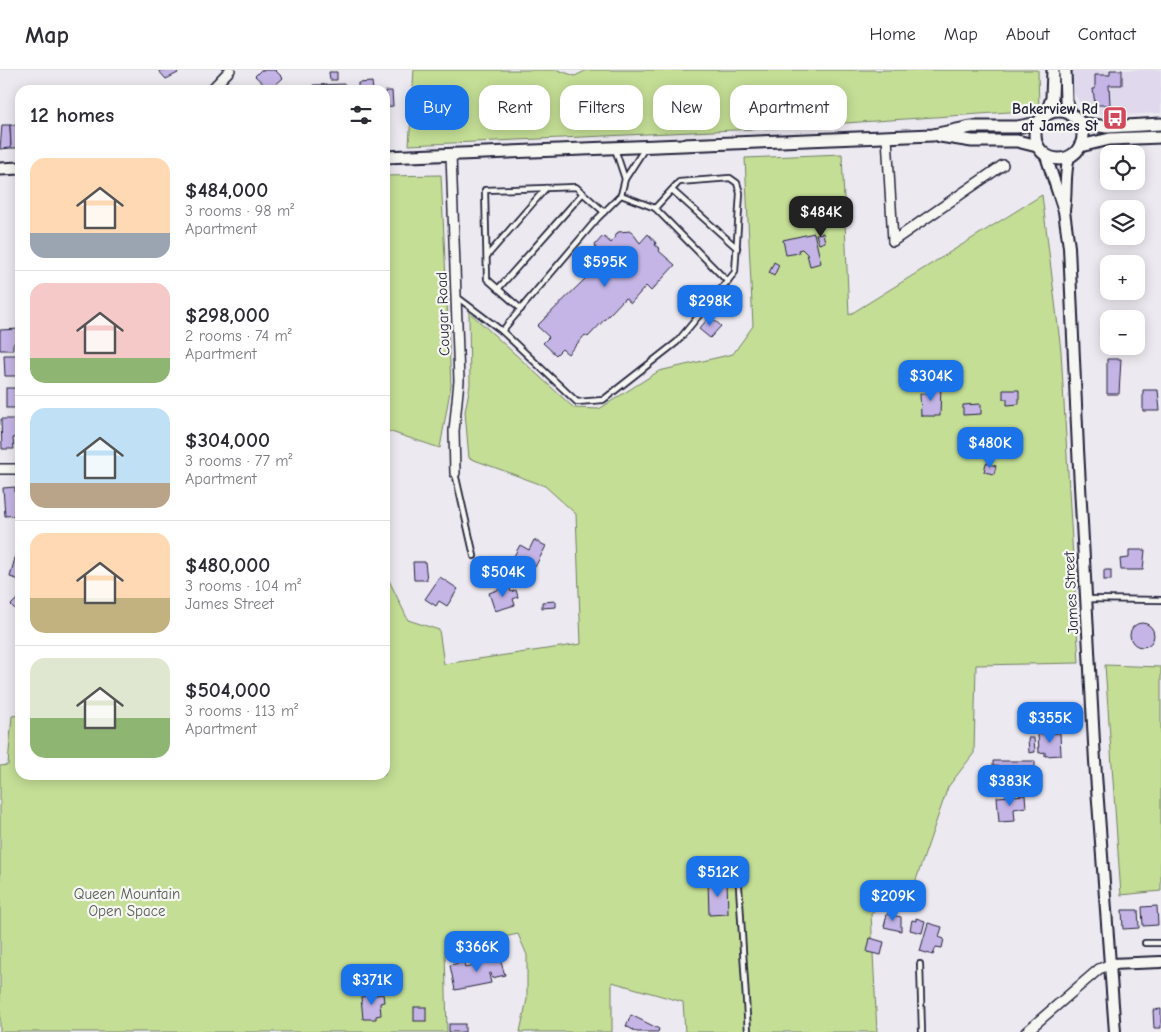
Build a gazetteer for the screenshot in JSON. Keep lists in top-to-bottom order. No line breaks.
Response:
{"streets":{"street":["Cougar Road","James Street"]},"parks":["Queen Mountain Open Space"],"places":{"bus stop":["Bakerview Rd at James St"]},"page":{"header":"Map","nav":["Home","Map","About","Contact"],"chip":["Buy","Rent","Filters","New","Apartment"],"heading":"12 homes","map_buttons":["+","−"],"list":[{"name":"$484,000","note":"3 rooms · 98 m² · Apartment"},{"name":"$298,000","note":"2 rooms · 74 m² · Apartment"},{"name":"$304,000","note":"3 rooms · 77 m² · Apartment"},{"name":"$480,000","note":"3 rooms · 104 m² · James Street"},{"name":"$504,000","note":"3 rooms · 113 m² · Apartment"}],"price":["$484K","$595K","$298K","$304K","$480K","$504K","$355K","$383K","$512K","$209K","$366K","$371K"]}}
